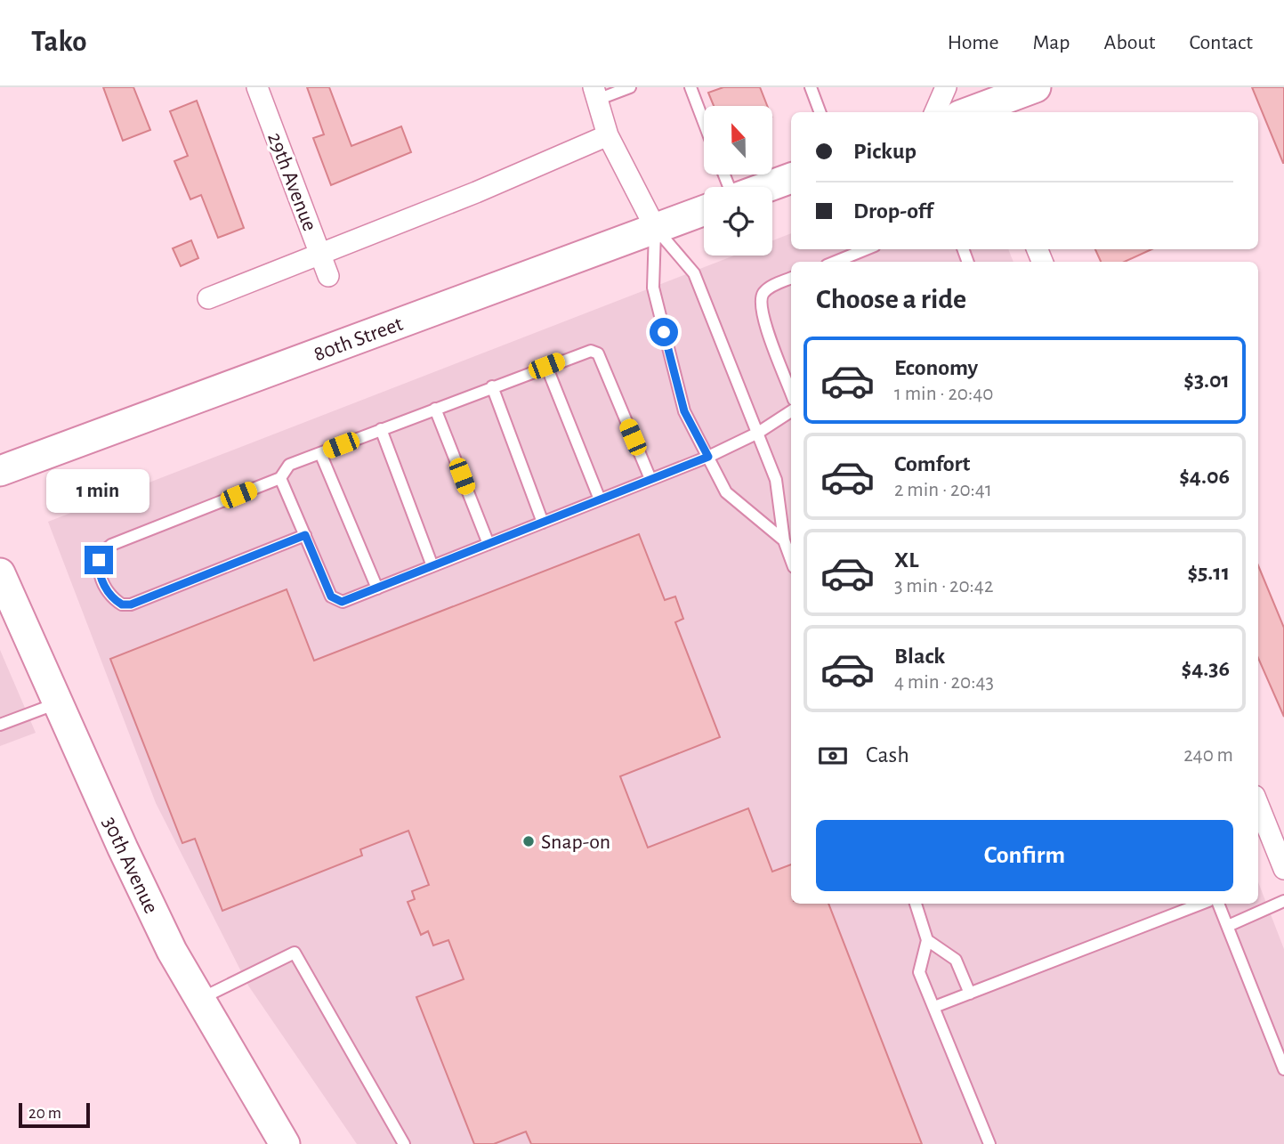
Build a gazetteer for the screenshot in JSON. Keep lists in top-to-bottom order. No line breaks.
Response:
{"streets":{"street":["29th Avenue","80th Street","30th Avenue"]},"places":["Snap-on"],"scale_bar":"20 m","north":"top","page":{"header":"Tako","nav":["Home","Map","About","Contact"],"banner":["Pickup","Drop-off"],"heading":"Choose a ride","list":[{"name":"Economy","note":"1 min · 20:40","value":"$3.01"},{"name":"Comfort","note":"2 min · 20:41","value":"$4.06"},{"name":"XL","note":"3 min · 20:42","value":"$5.11"},{"name":"Black","note":"4 min · 20:43","value":"$4.36"}],"bubble":"1 min","pay":["Cash","240 m"],"buttons":"Confirm","scale":"20 m"}}
